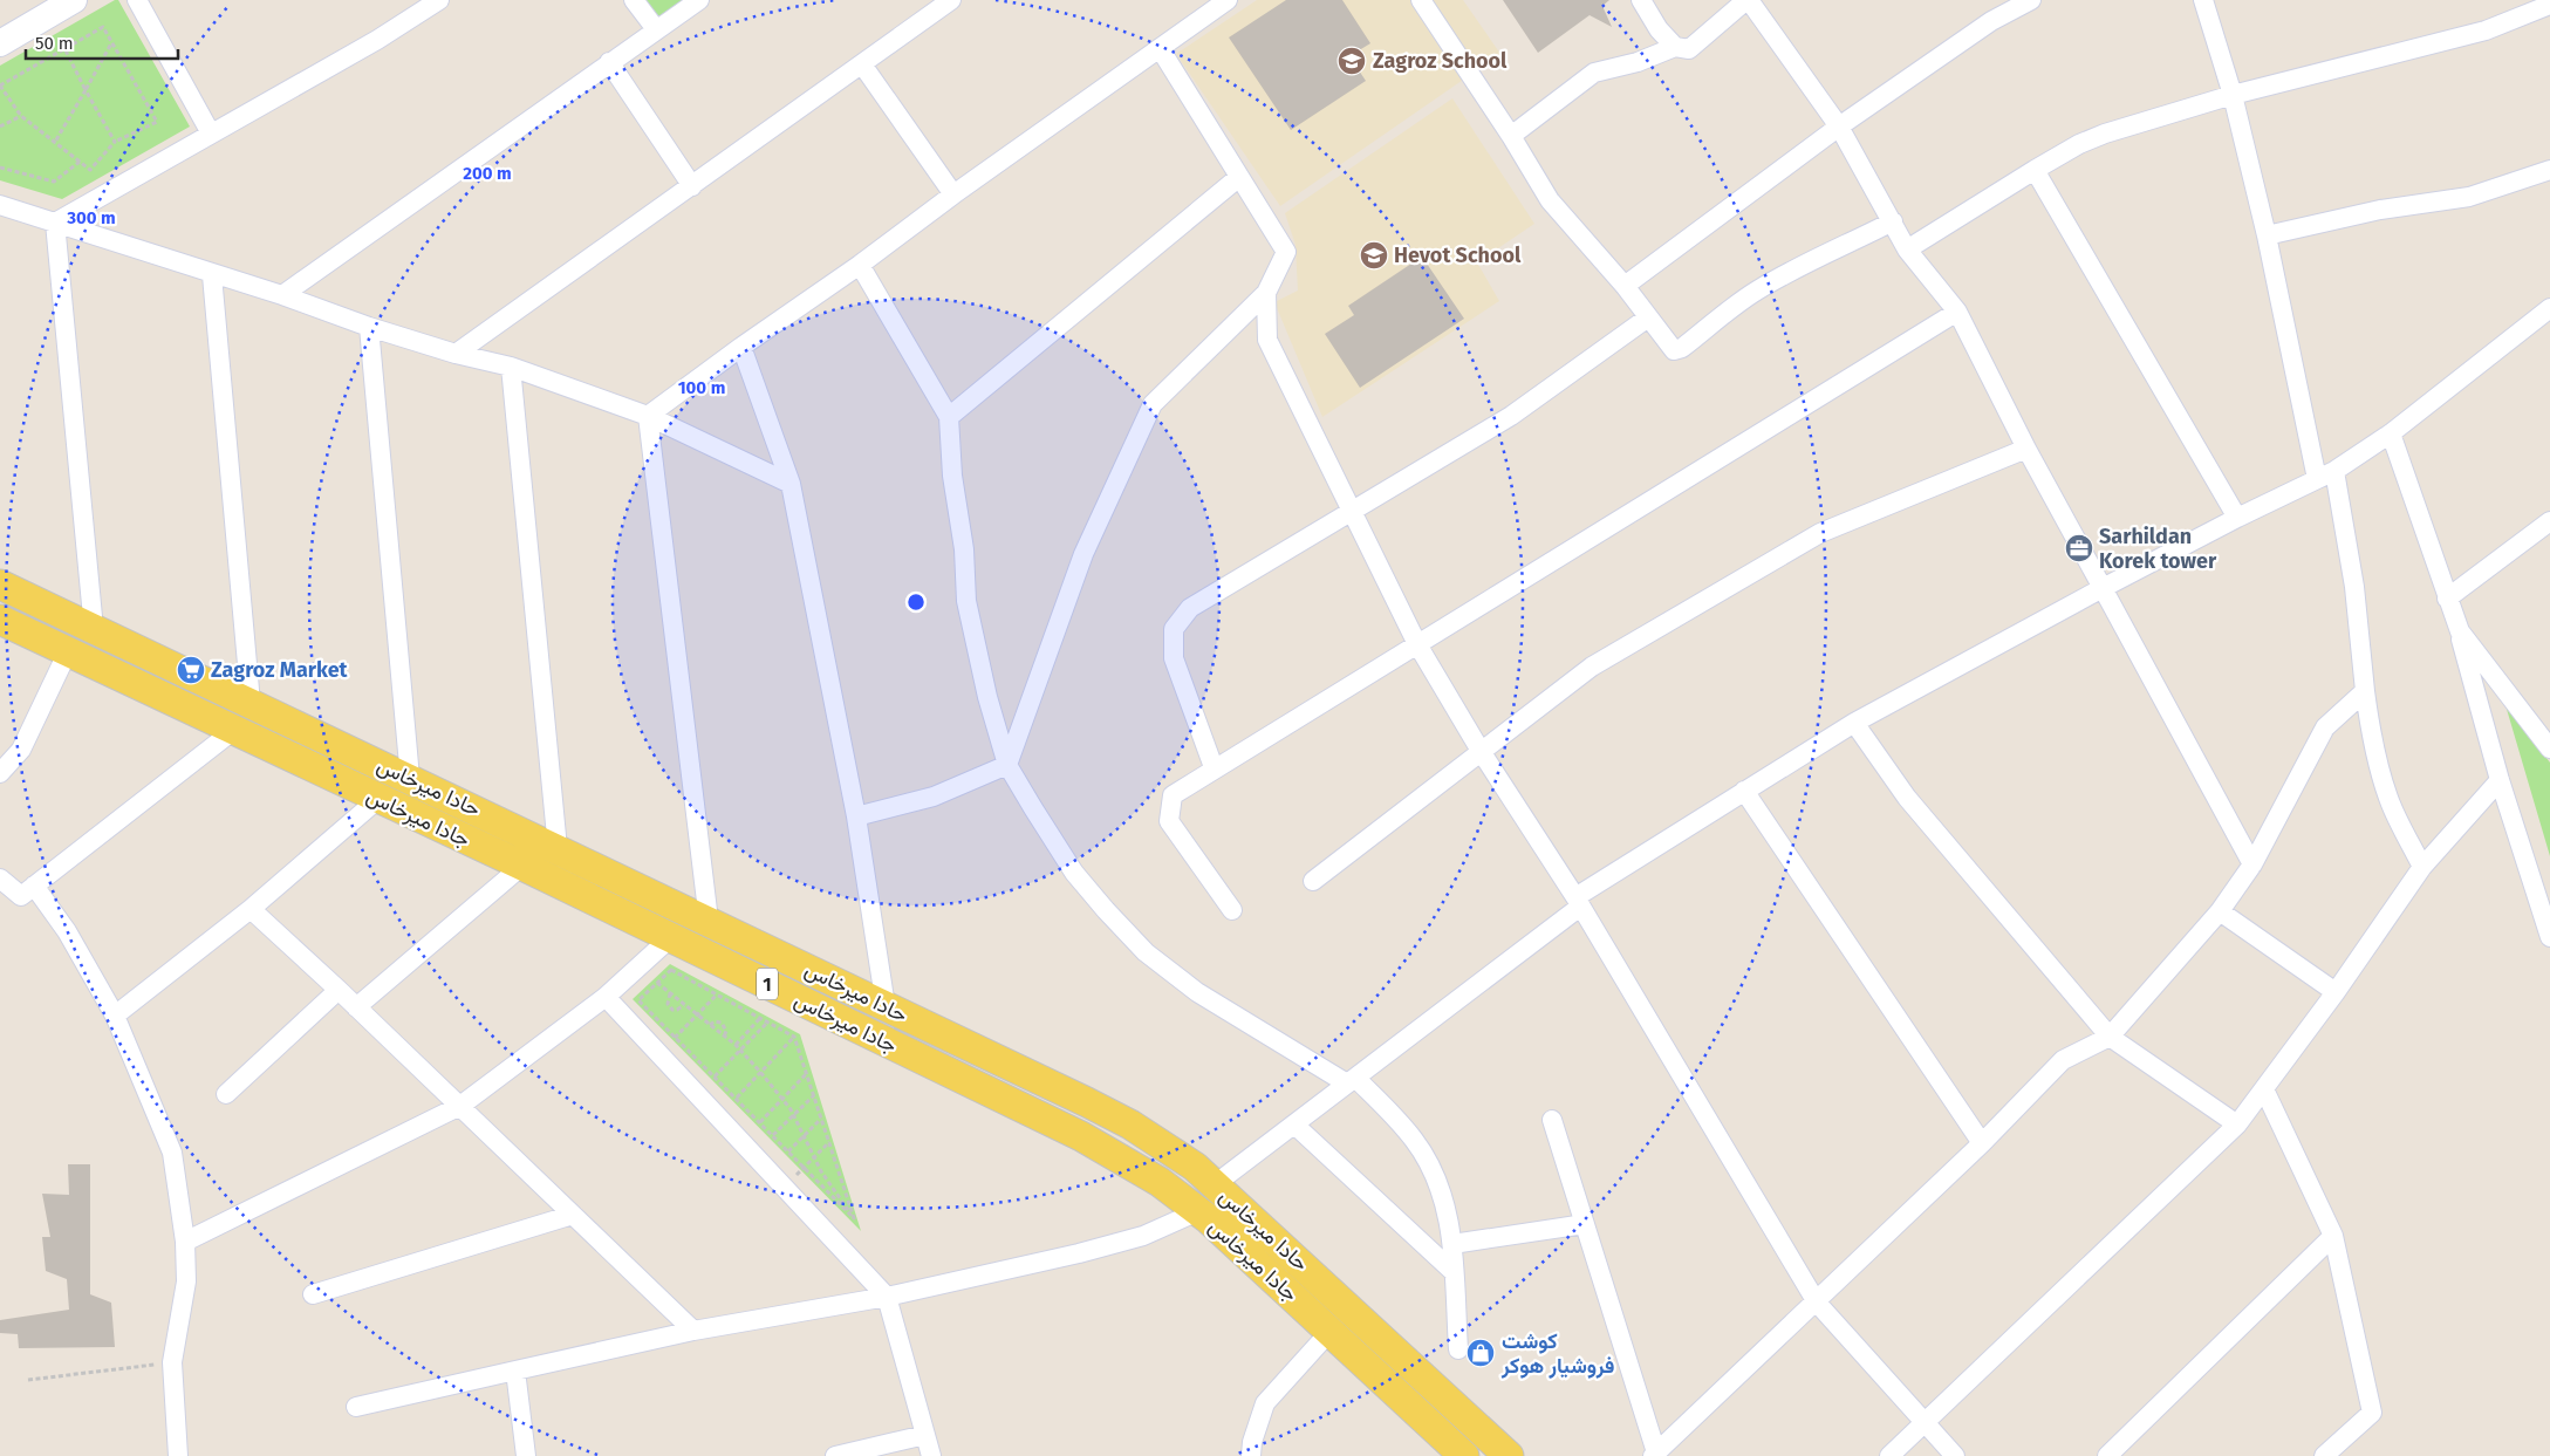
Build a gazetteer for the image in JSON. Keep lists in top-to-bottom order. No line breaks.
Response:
{"streets":{"main road":["حادا ميرخاس","جادا ميرخاس","1"]},"places":{"school or university":["Zagroz School","Hevot School"],"office":["Sarhildan Korek tower"],"supermarket":["Zagroz Market"],"shop":["كوشت فروشيار هوكر"]},"scale_bar":"50 m","rings":["200 m","300 m","100 m"]}
